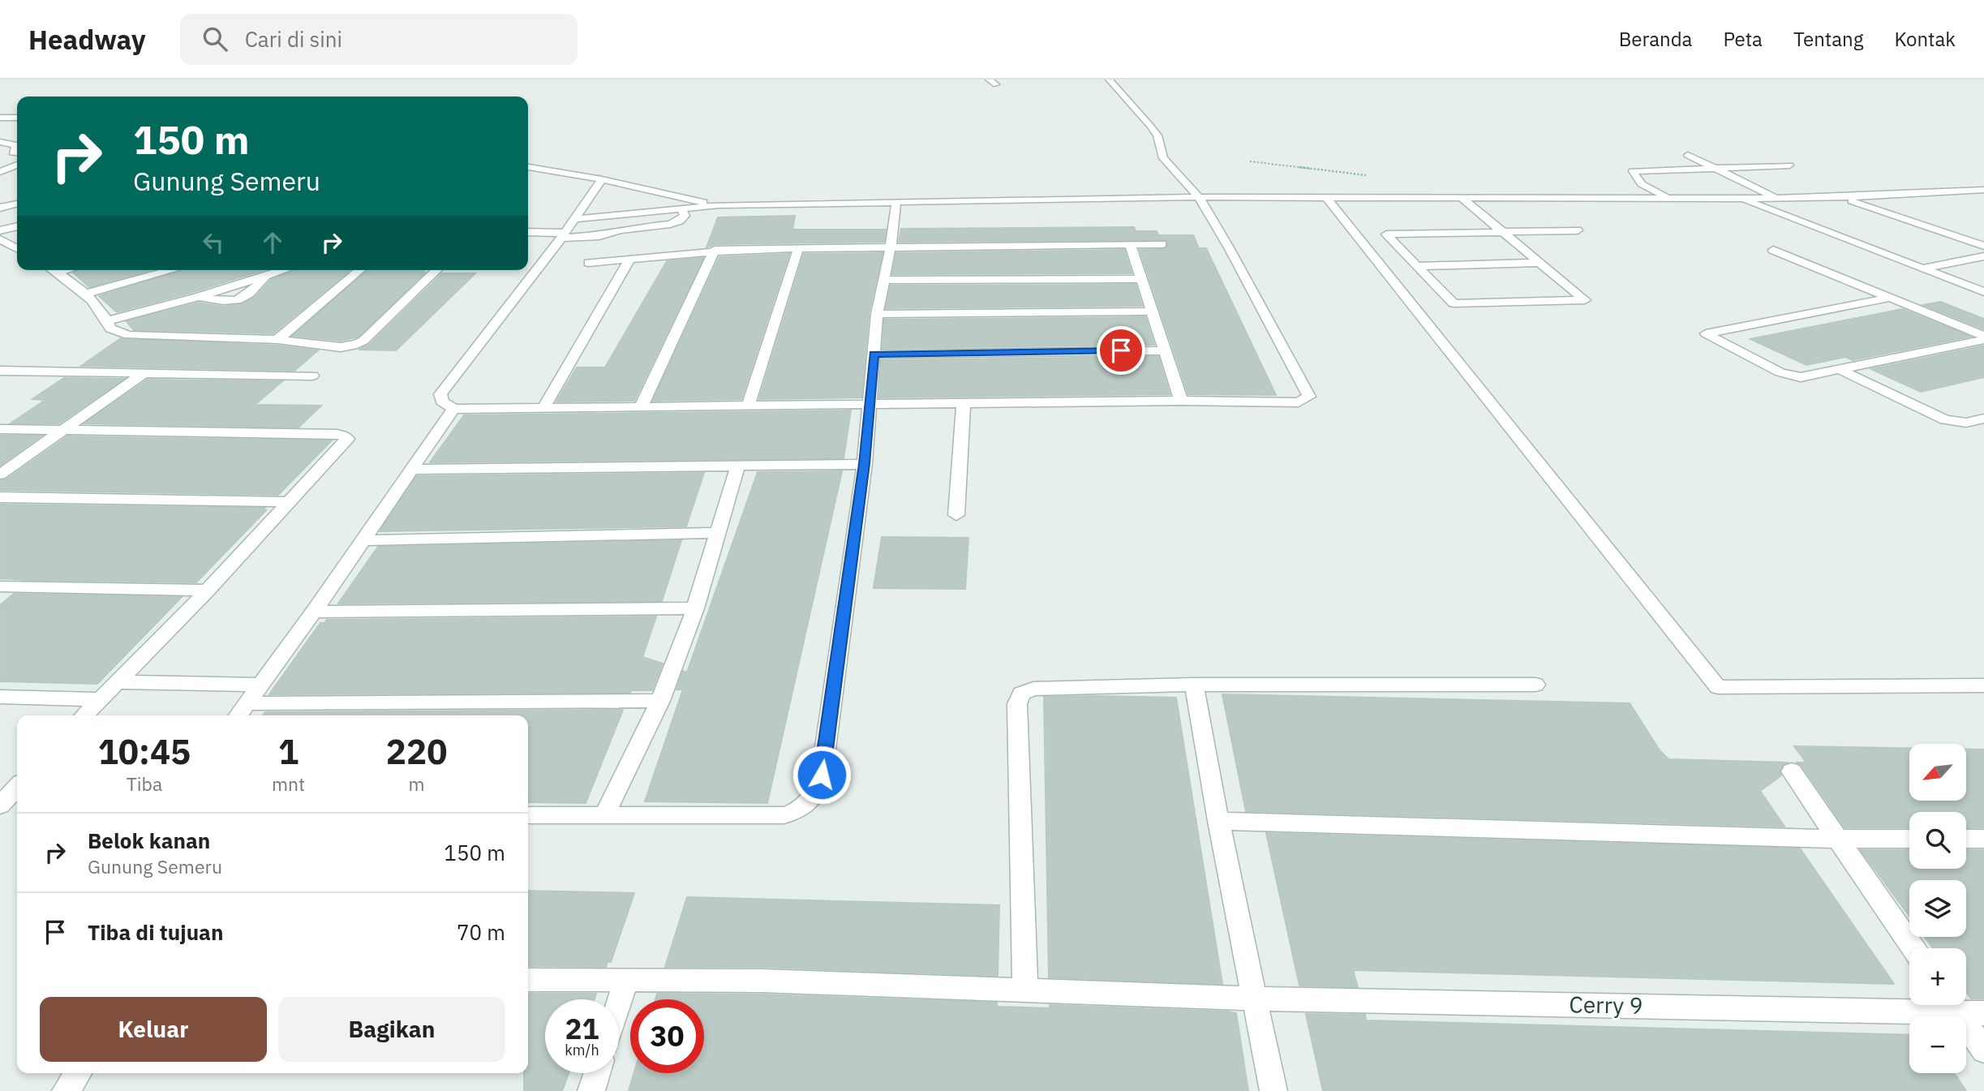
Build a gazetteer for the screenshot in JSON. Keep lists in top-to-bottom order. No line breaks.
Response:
{"streets":{"street":["Cerry 9"]},"north":"bottom left","page":{"header":"Headway","search":"Cari di sini","nav":["Beranda","Peta","Tentang","Kontak"],"turn":["150 m","Gunung Semeru"],"eta":["10:45","Tiba","1","mnt","220","m"],"map_buttons":["+","−"],"list":[{"name":"Belok kanan","note":"Gunung Semeru","value":"150 m"},{"name":"Tiba di tujuan","value":"70 m"}],"buttons":["Keluar","Bagikan"],"speed":"21 km/h","limit":"30"}}
